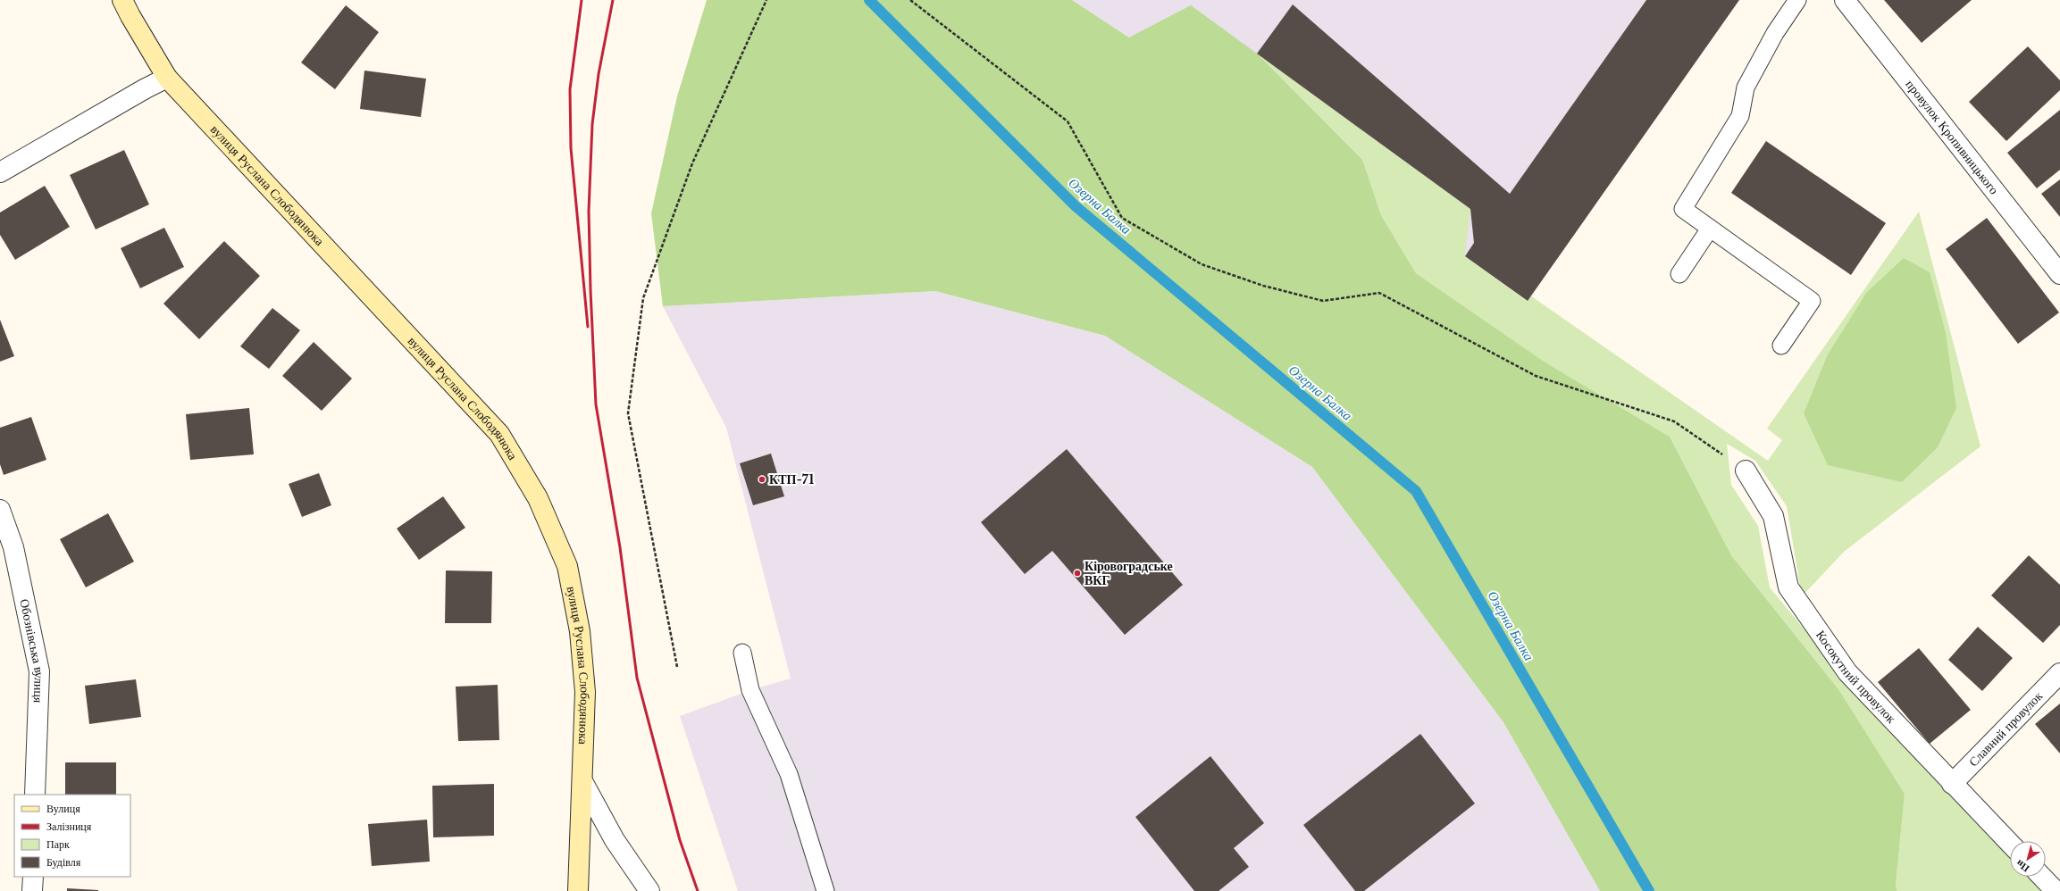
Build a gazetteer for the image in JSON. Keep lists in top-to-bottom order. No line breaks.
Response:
{"streets":{"main road":["вулиця Руслана Слободянюка"],"street":["провулок Кропивницького","Обознівська вулиця","Косокутний провулок","Славний провулок"]},"crossings":[["Косокутний провулок","Славний провулок"]],"water":["Озерна Балка"],"places":["КТП-71","Кіровоградське ВКГ"],"legend":["Вулиця","Залізниця","Парк","Будівля"],"north":"bottom left"}
